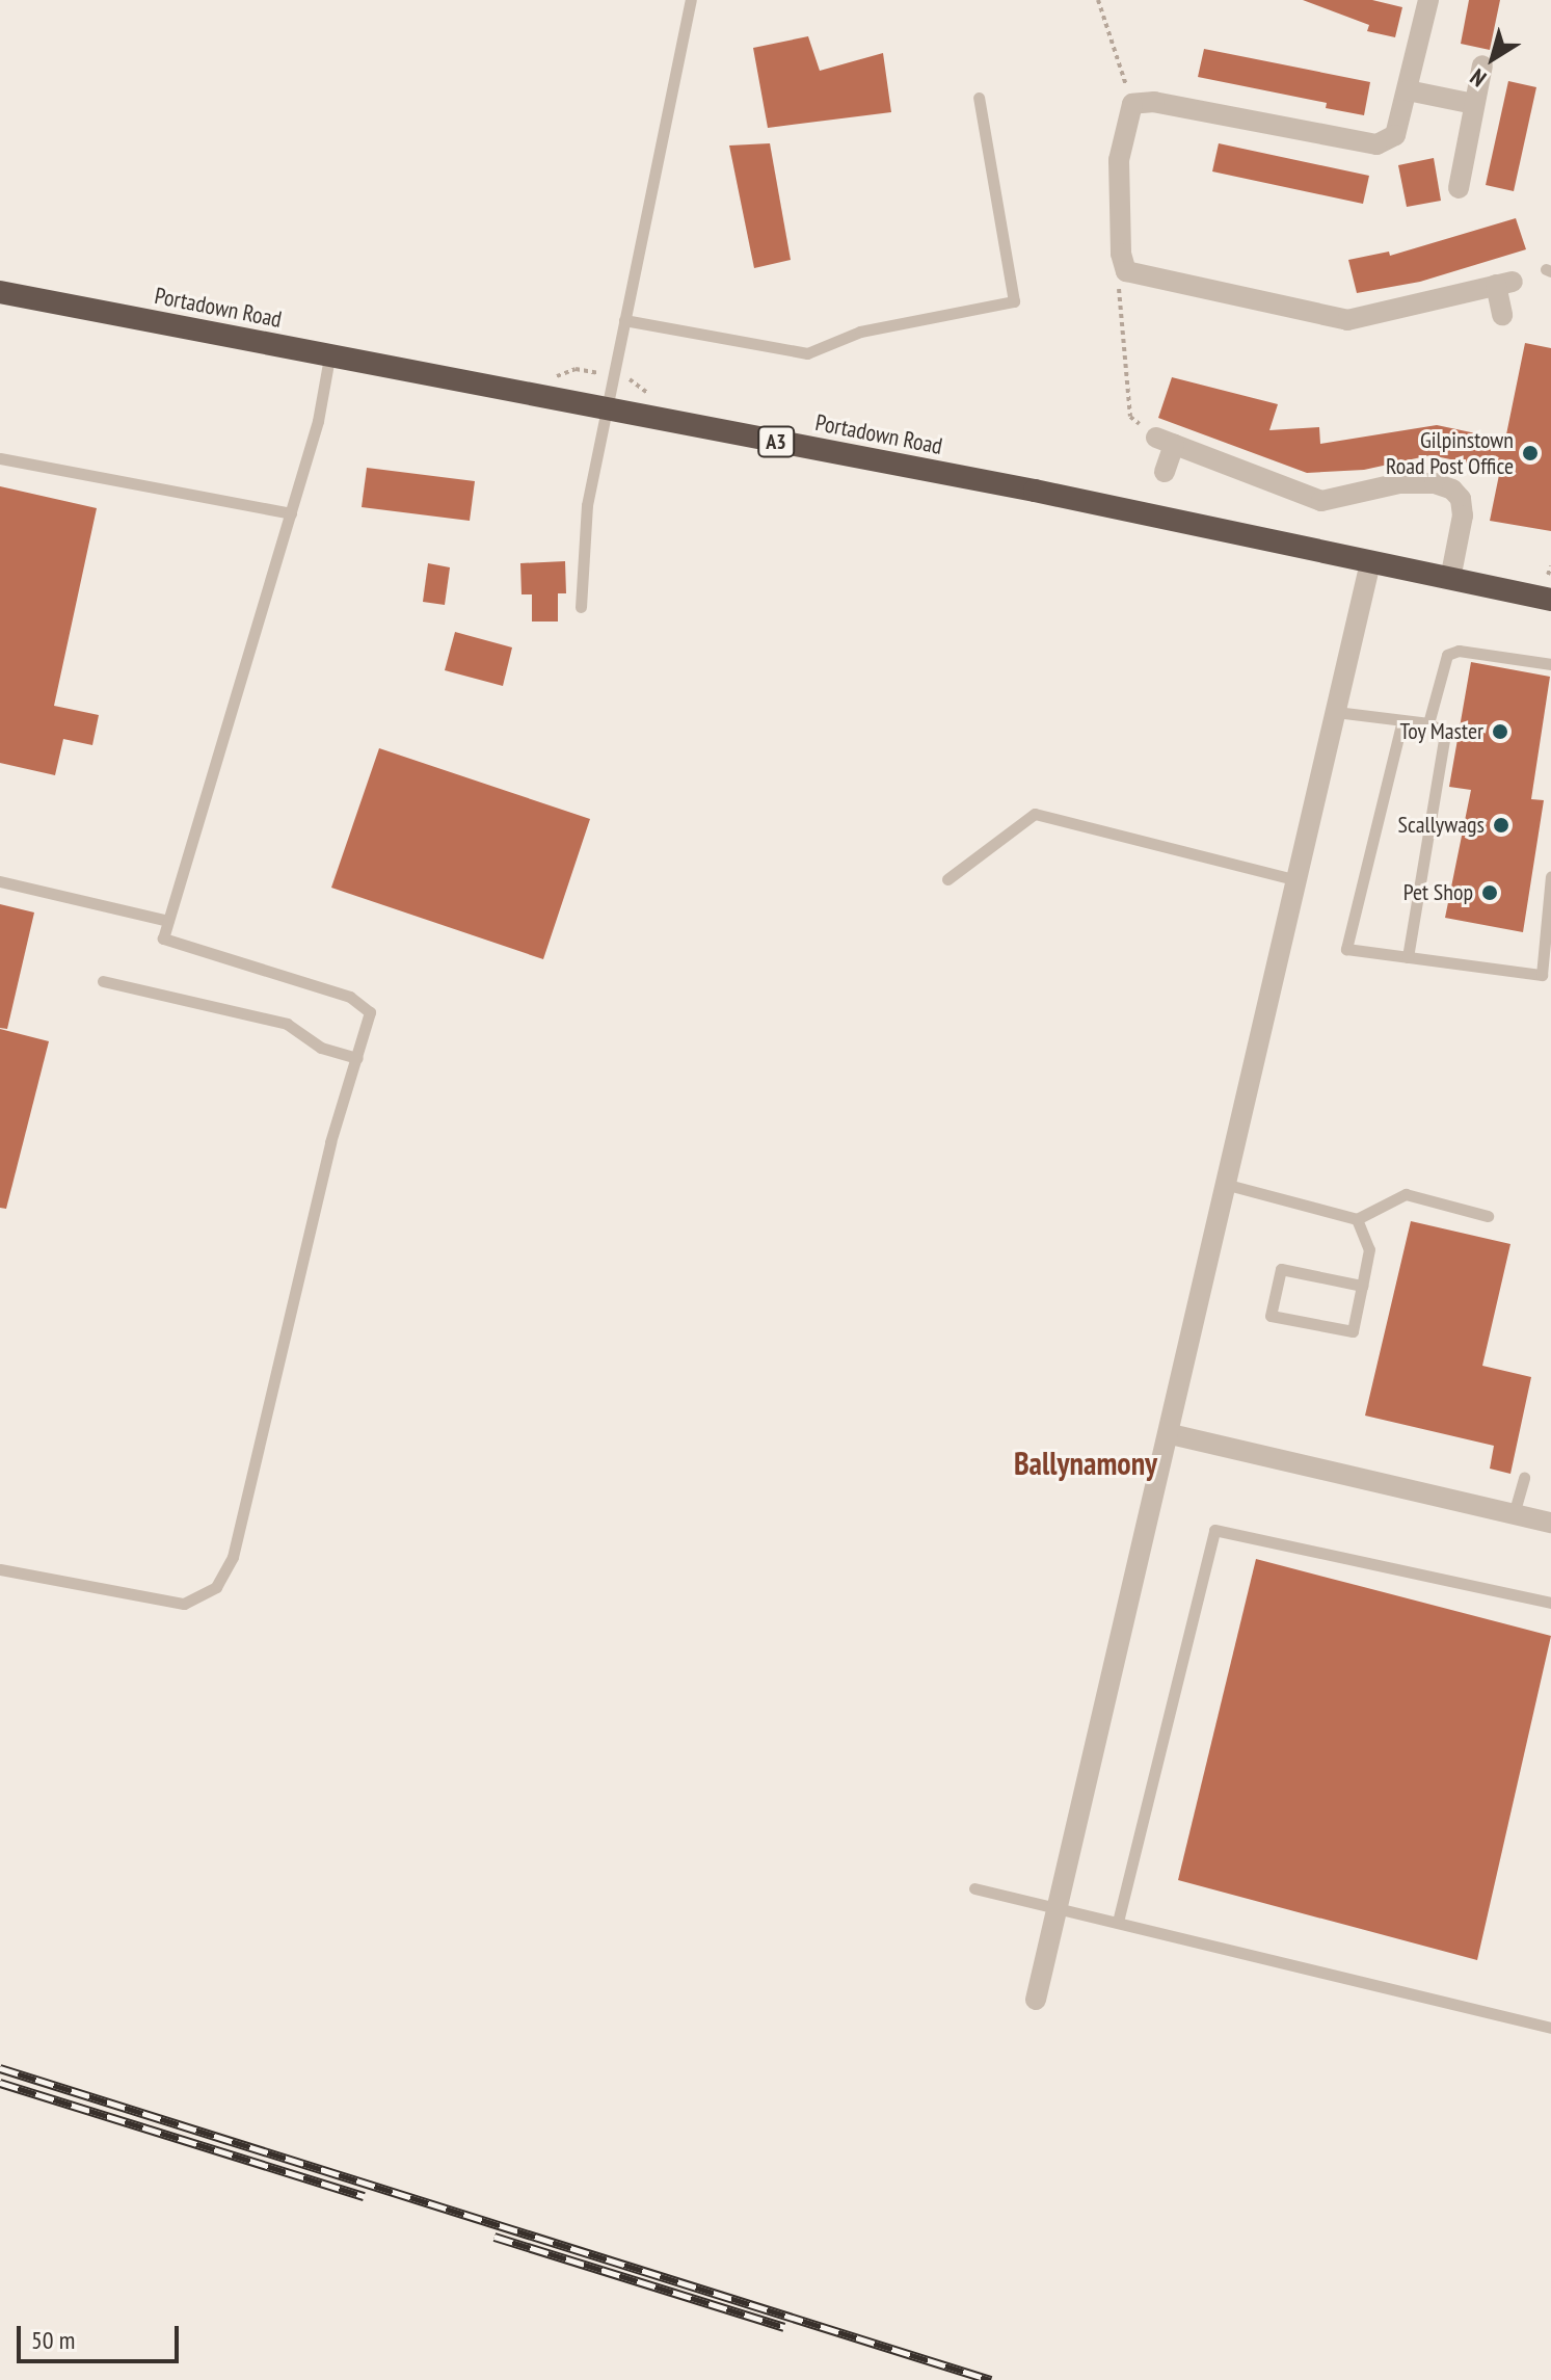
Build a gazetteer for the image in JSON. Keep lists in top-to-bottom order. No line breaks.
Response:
{"streets":{"highway":["Portadown Road","A3"]},"districts":["Ballynamony"],"places":["Gilpinstown Road Post Office","Toy Master","Scallywags","Pet Shop"],"scale_bar":"50 m","north":"bottom left"}
